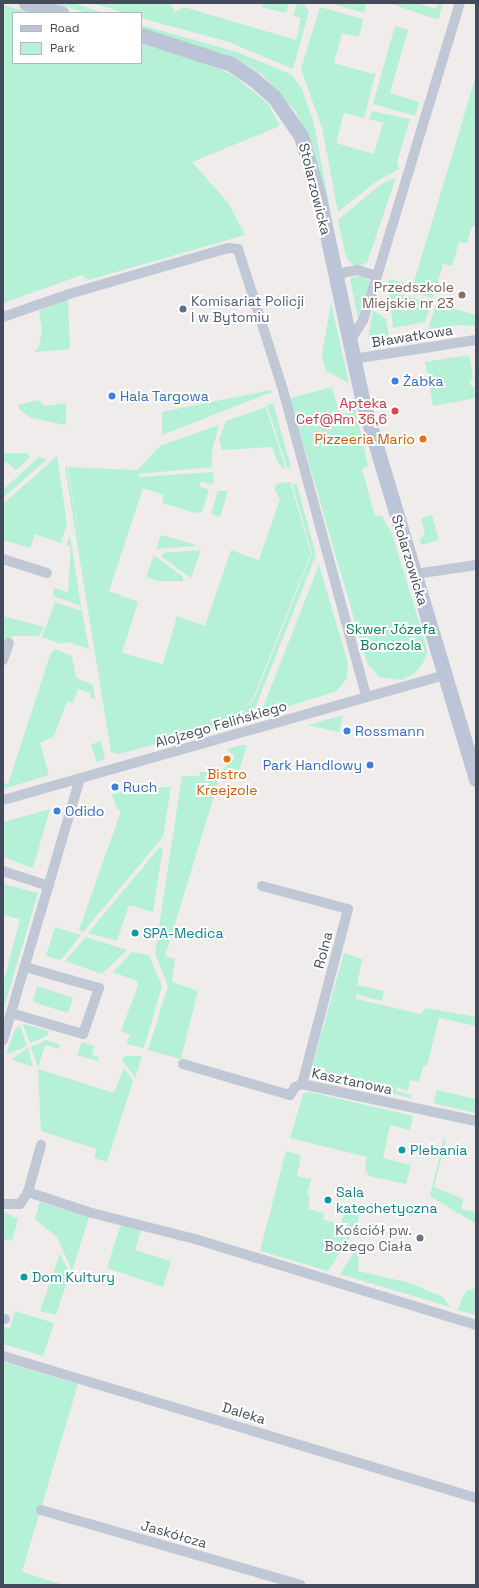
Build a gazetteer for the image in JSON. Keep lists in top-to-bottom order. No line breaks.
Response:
{"streets":{"street":["Stolarzowicka","Bławatkowa","Alojzego Felińskiego","Rolna","Kasztanowa","Daleka","Jaskółcza"]},"crossings":[["Stolarzowicka","Bławatkowa"],["Stolarzowicka","Alojzego Felińskiego"],["Rolna","Kasztanowa"]],"parks":["Skwer Józefa Bonczola"],"places":["Przedszkole Miejskie nr 23","Komisariat Policji I w Bytomiu","Żabka","Hala Targowa","Apteka Cef@Rm 36,6","Pizzeeria Mario","Rossmann","Bistro Kreejzole","Park Handlowy","Ruch","Odido","SPA-Medica","Plebania","Sala katechetyczna","Kościół pw. Bożego Ciała","Dom Kultury"],"legend":["Road","Park"]}
